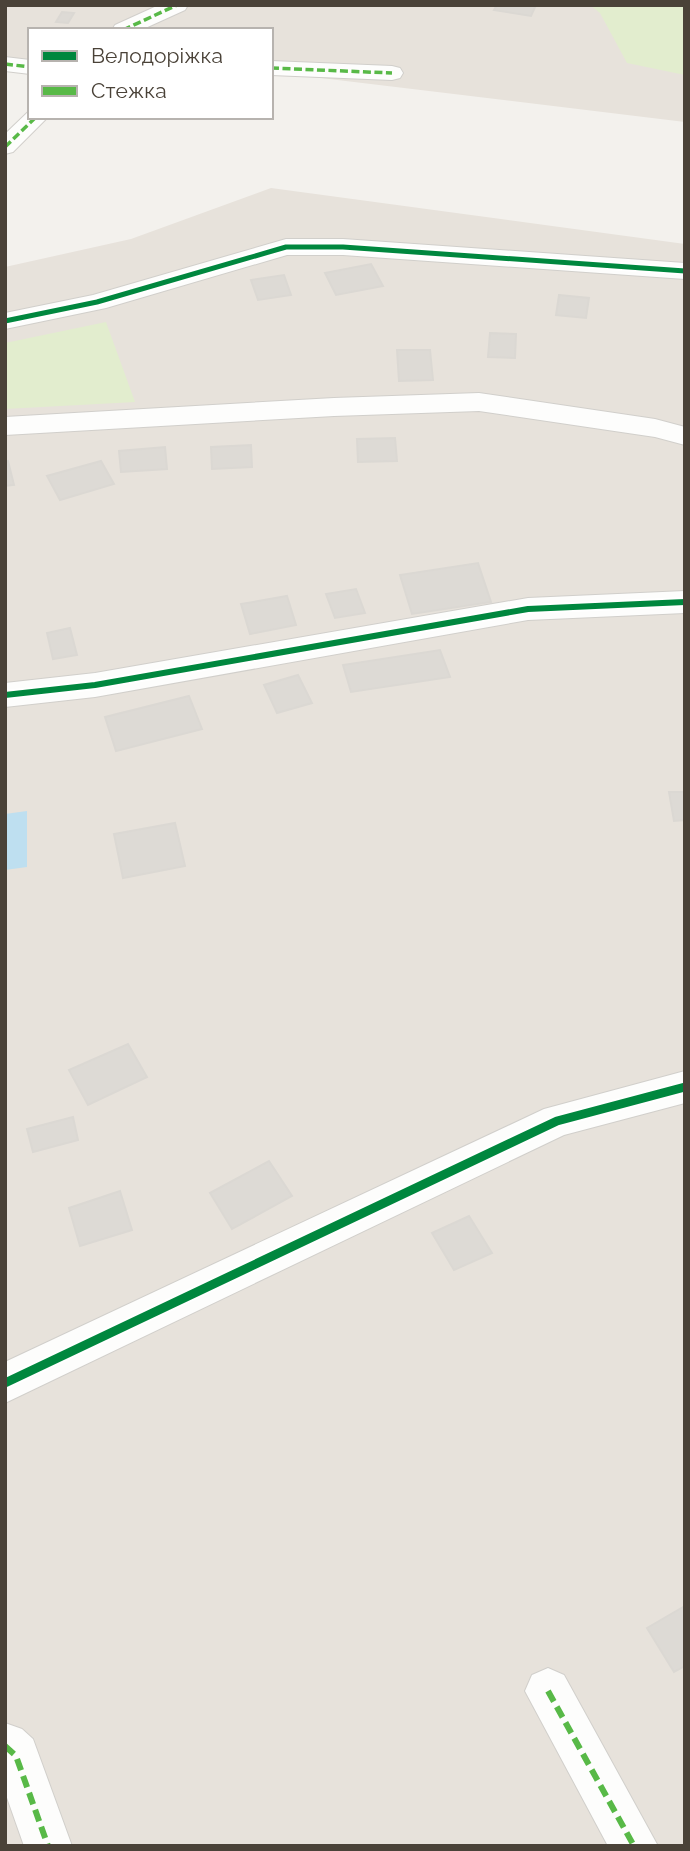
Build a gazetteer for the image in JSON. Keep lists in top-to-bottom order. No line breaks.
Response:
{"legend":["Велодоріжка","Стежка"]}
